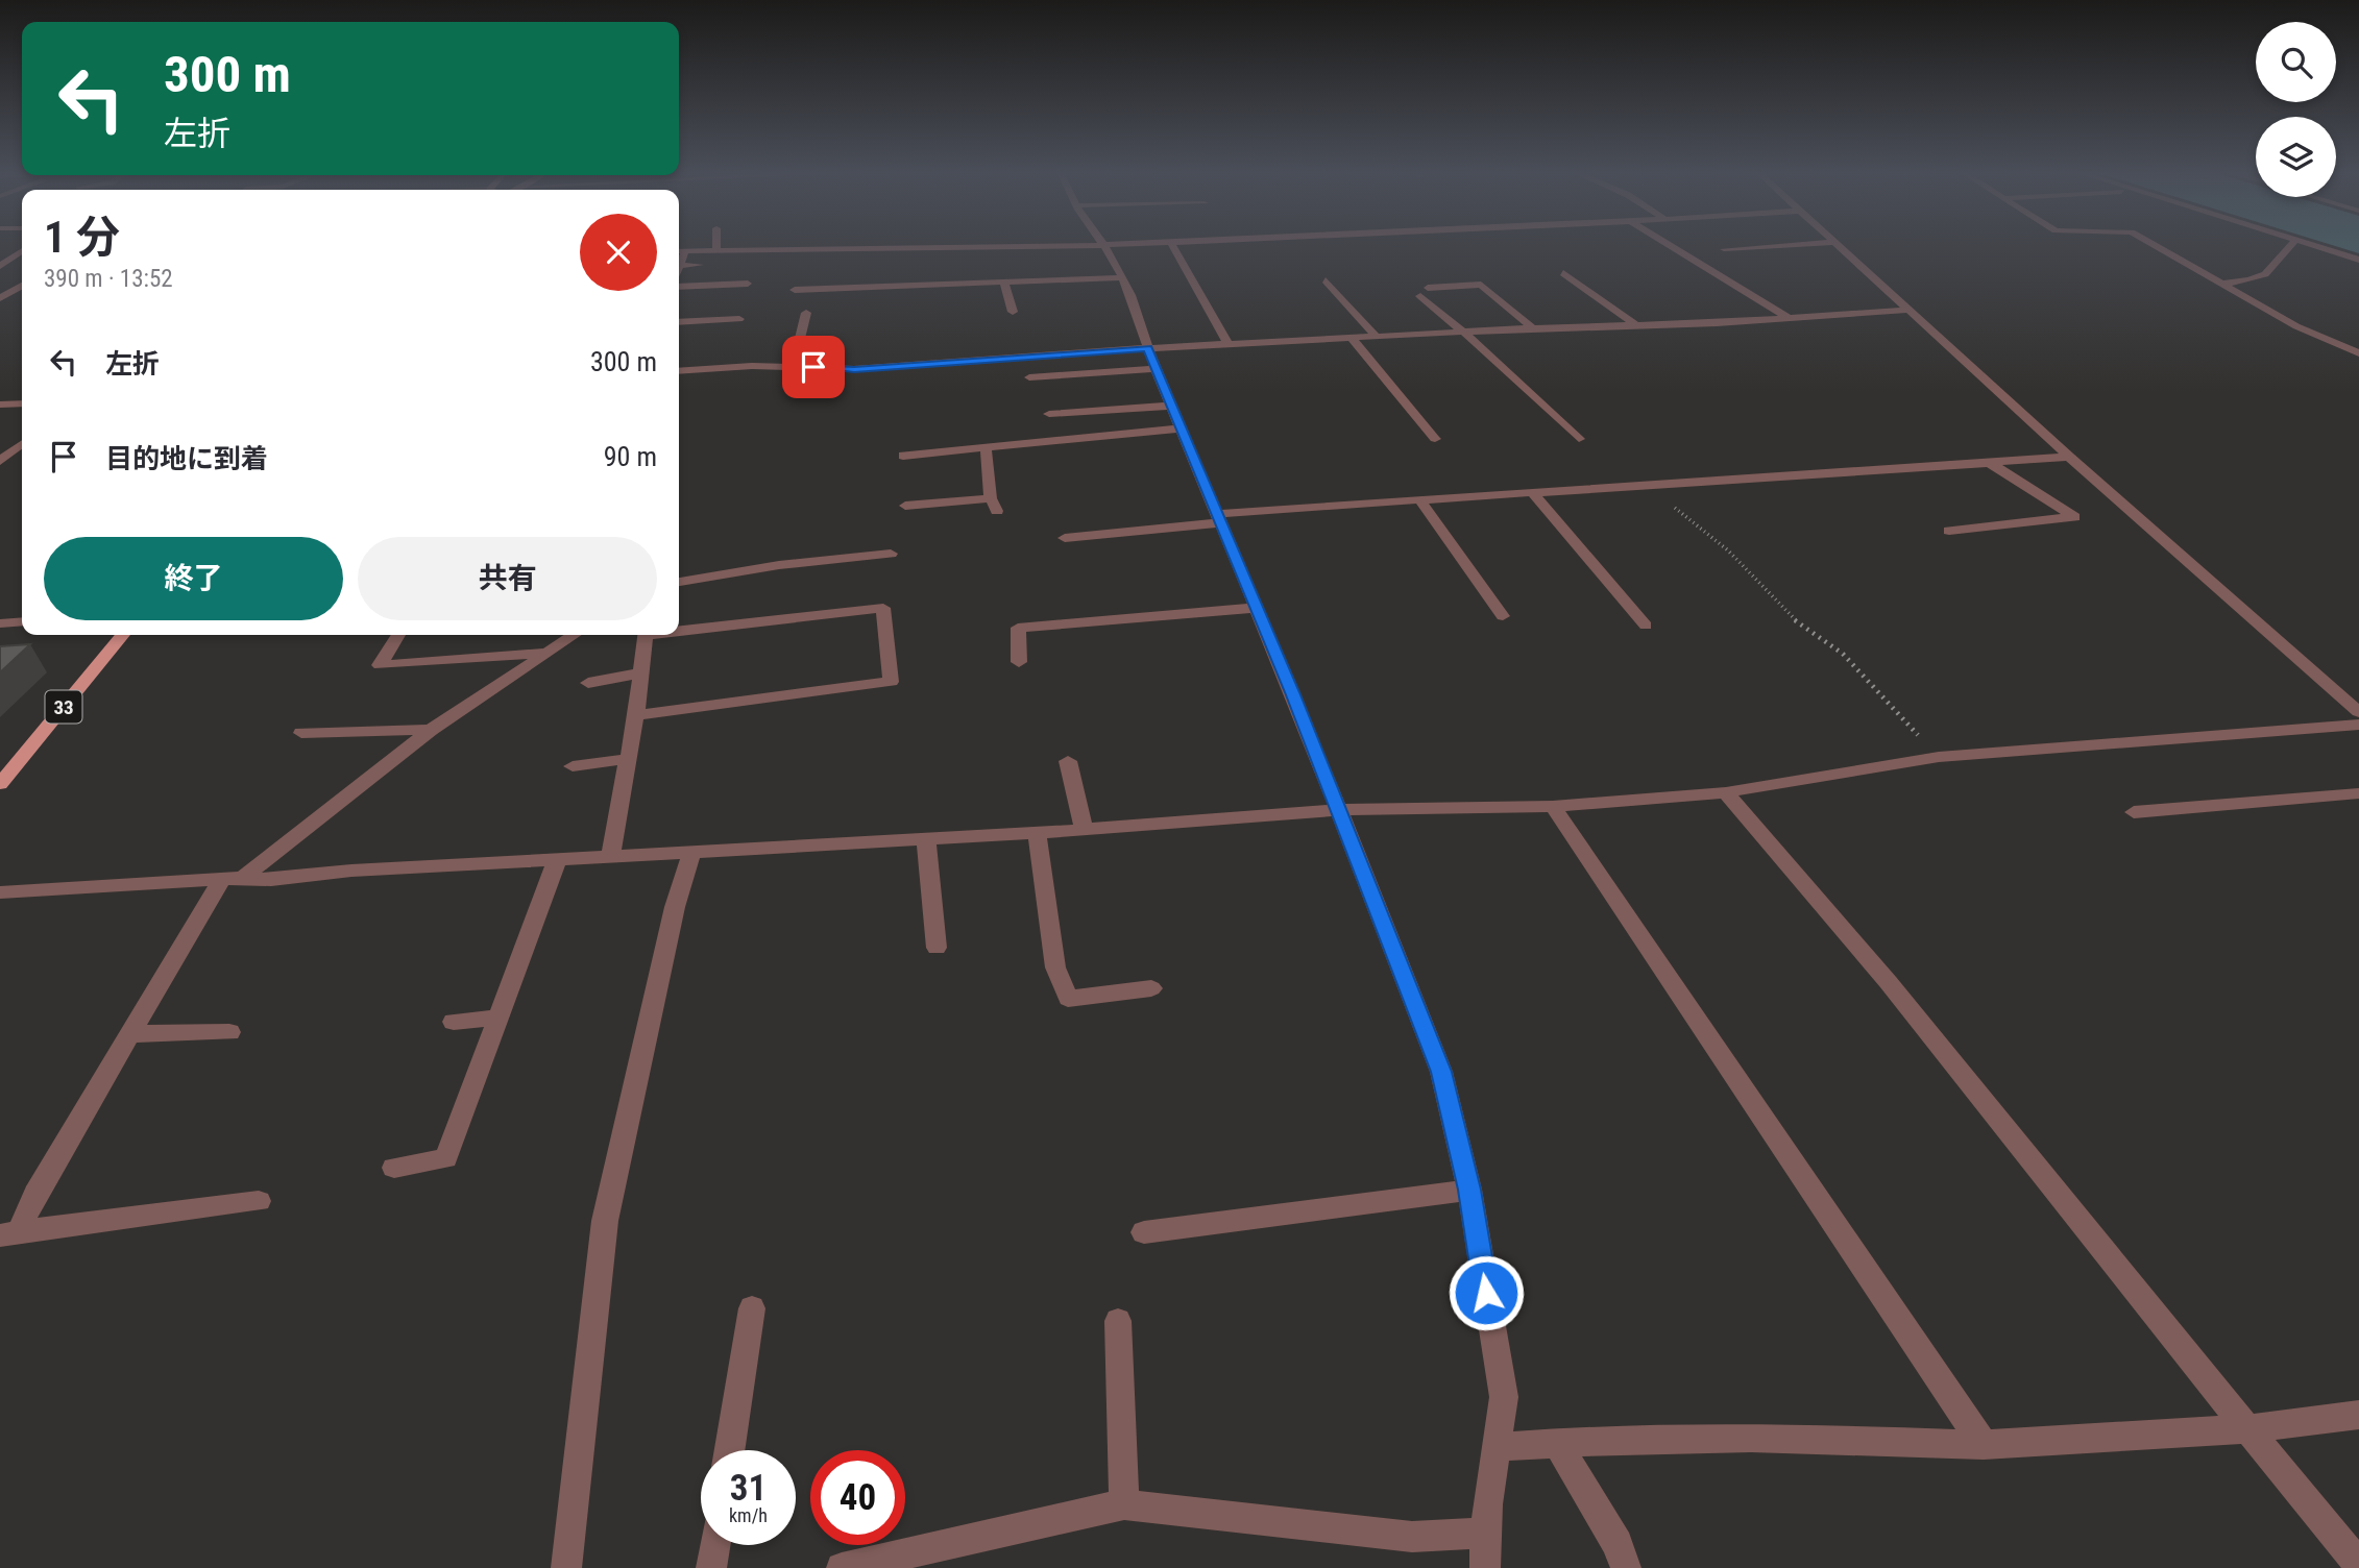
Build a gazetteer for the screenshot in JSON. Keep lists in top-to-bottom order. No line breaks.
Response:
{"streets":{"main road":["33"]},"page":{"turn":["300 m","左折"],"heading":["1 分","390 m · 13:52"],"list":[{"name":"左折","value":"300 m"},{"name":"目的地に到着","value":"90 m"}],"buttons":["終了","共有"],"speed":"31 km/h","limit":"40"}}
